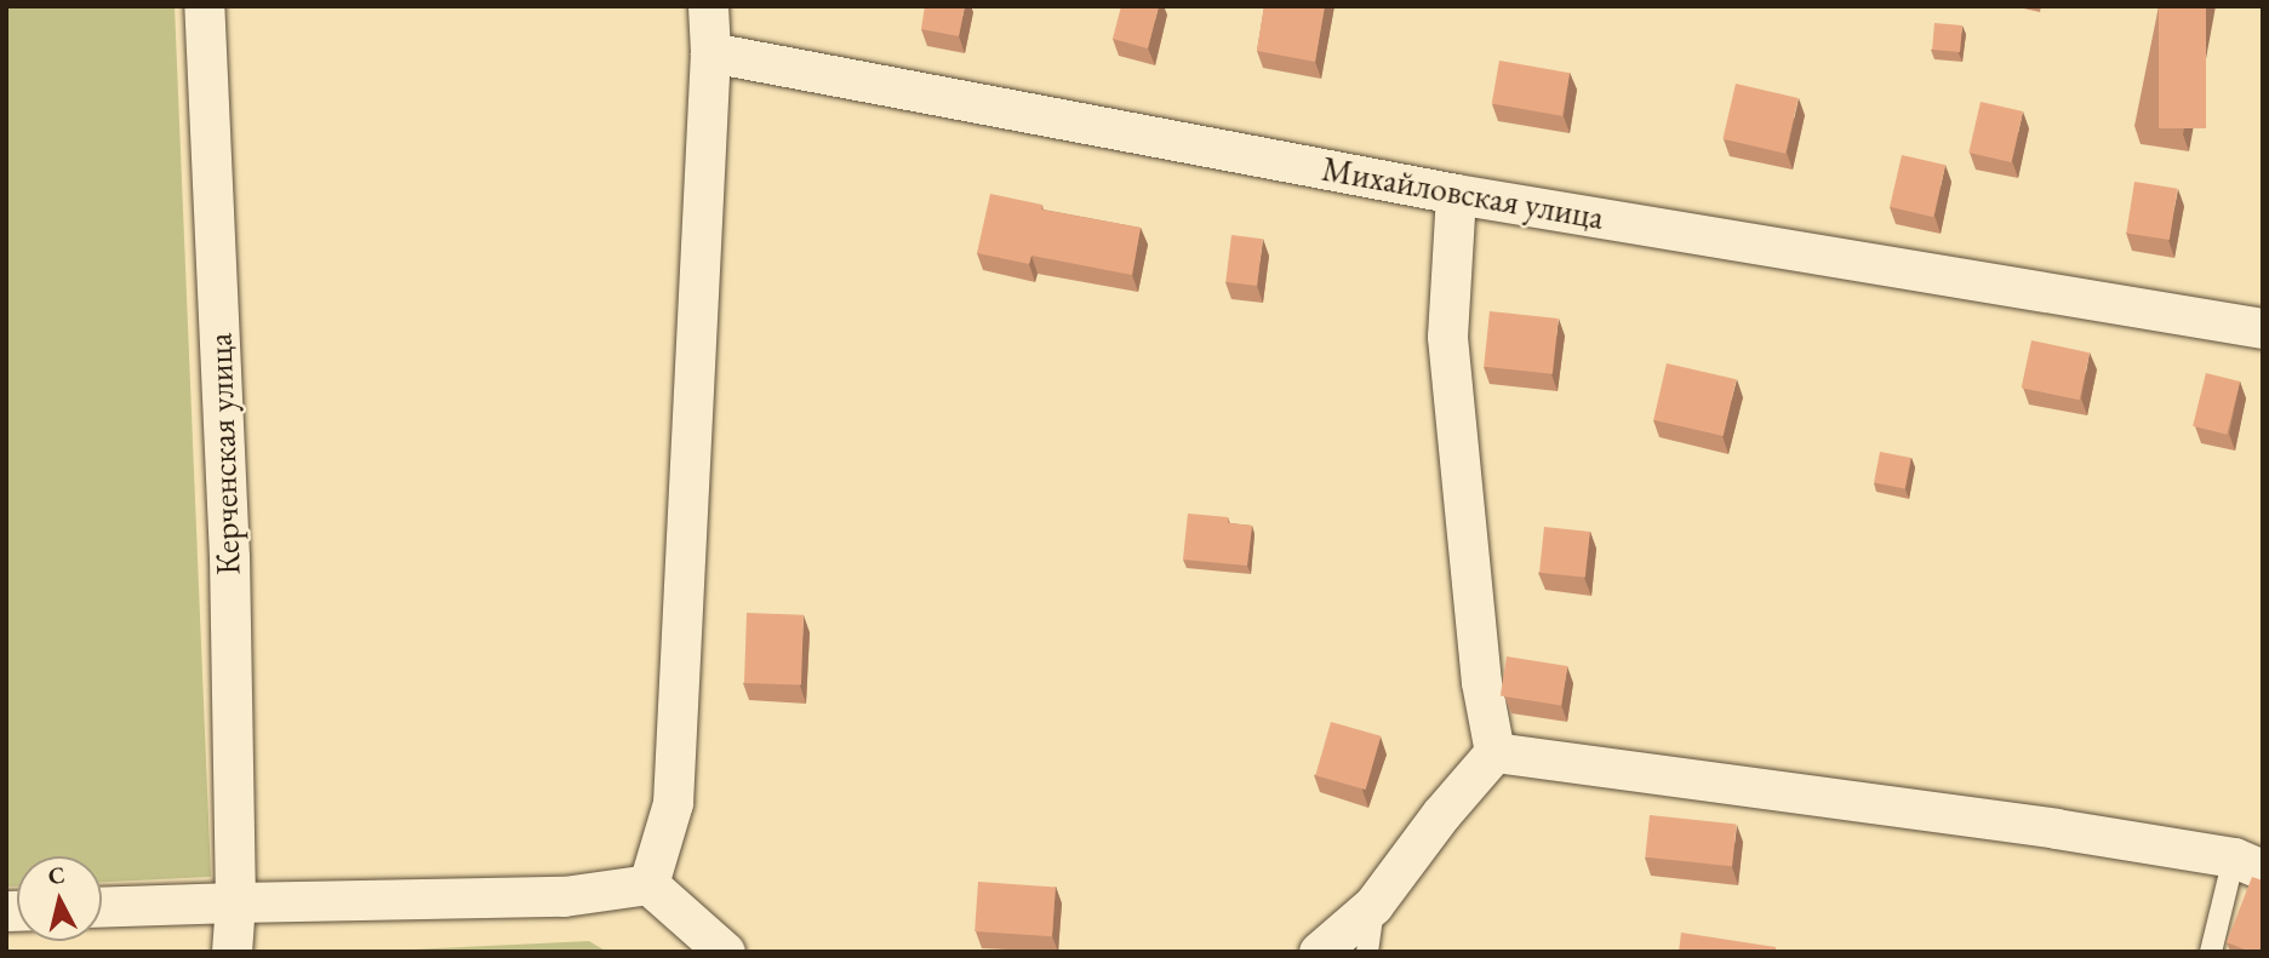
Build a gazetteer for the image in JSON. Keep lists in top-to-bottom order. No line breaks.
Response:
{"streets":{"street":["Михайловская улица","Керченская улица"]},"north":"top"}
